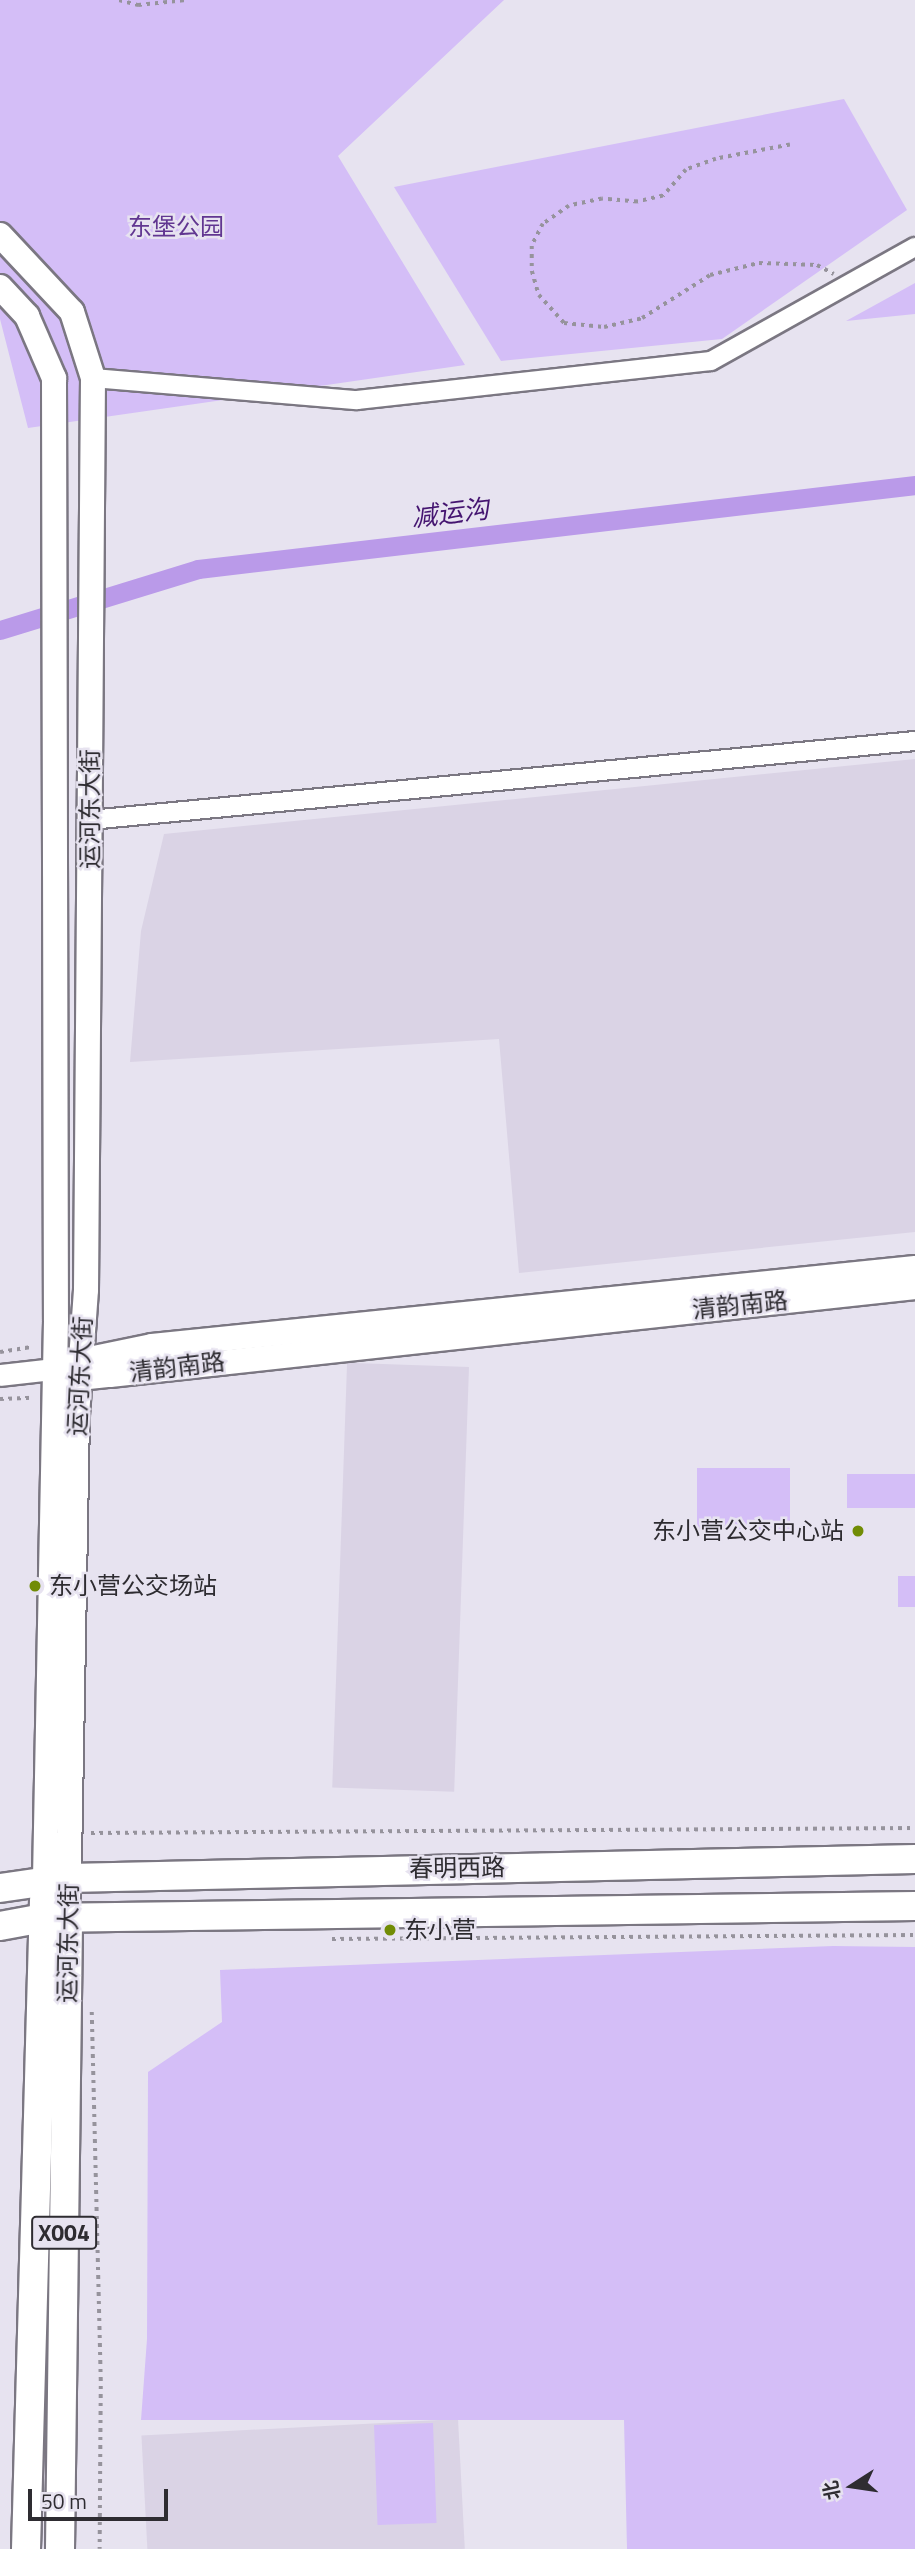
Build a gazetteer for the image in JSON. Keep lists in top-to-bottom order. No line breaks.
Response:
{"streets":{"main road":["运河东大街","清韵南路","春明西路","X004"]},"crossings":[["运河东大街","清韵南路"],["运河东大街","春明西路"]],"water":["减运沟"],"parks":["东堡公园"],"places":["东小营公交中心站","东小营公交场站","东小营"],"scale_bar":"50 m","north":"left"}
